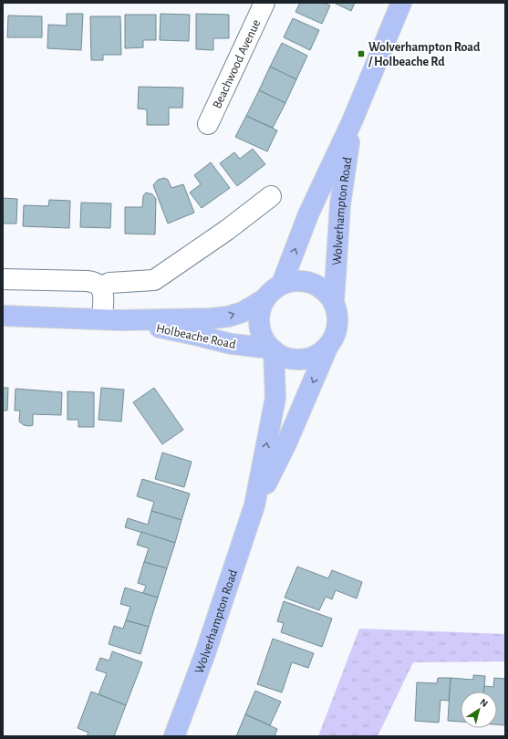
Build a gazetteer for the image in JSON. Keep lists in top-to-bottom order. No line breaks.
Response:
{"streets":{"highway":["Wolverhampton Road","Holbeache Road"],"street":["Beachwood Avenue"]},"crossings":[["Wolverhampton Road","Holbeache Road"]],"places":{"transit":["Wolverhampton Road / Holbeache Rd"]},"north":"top right"}
